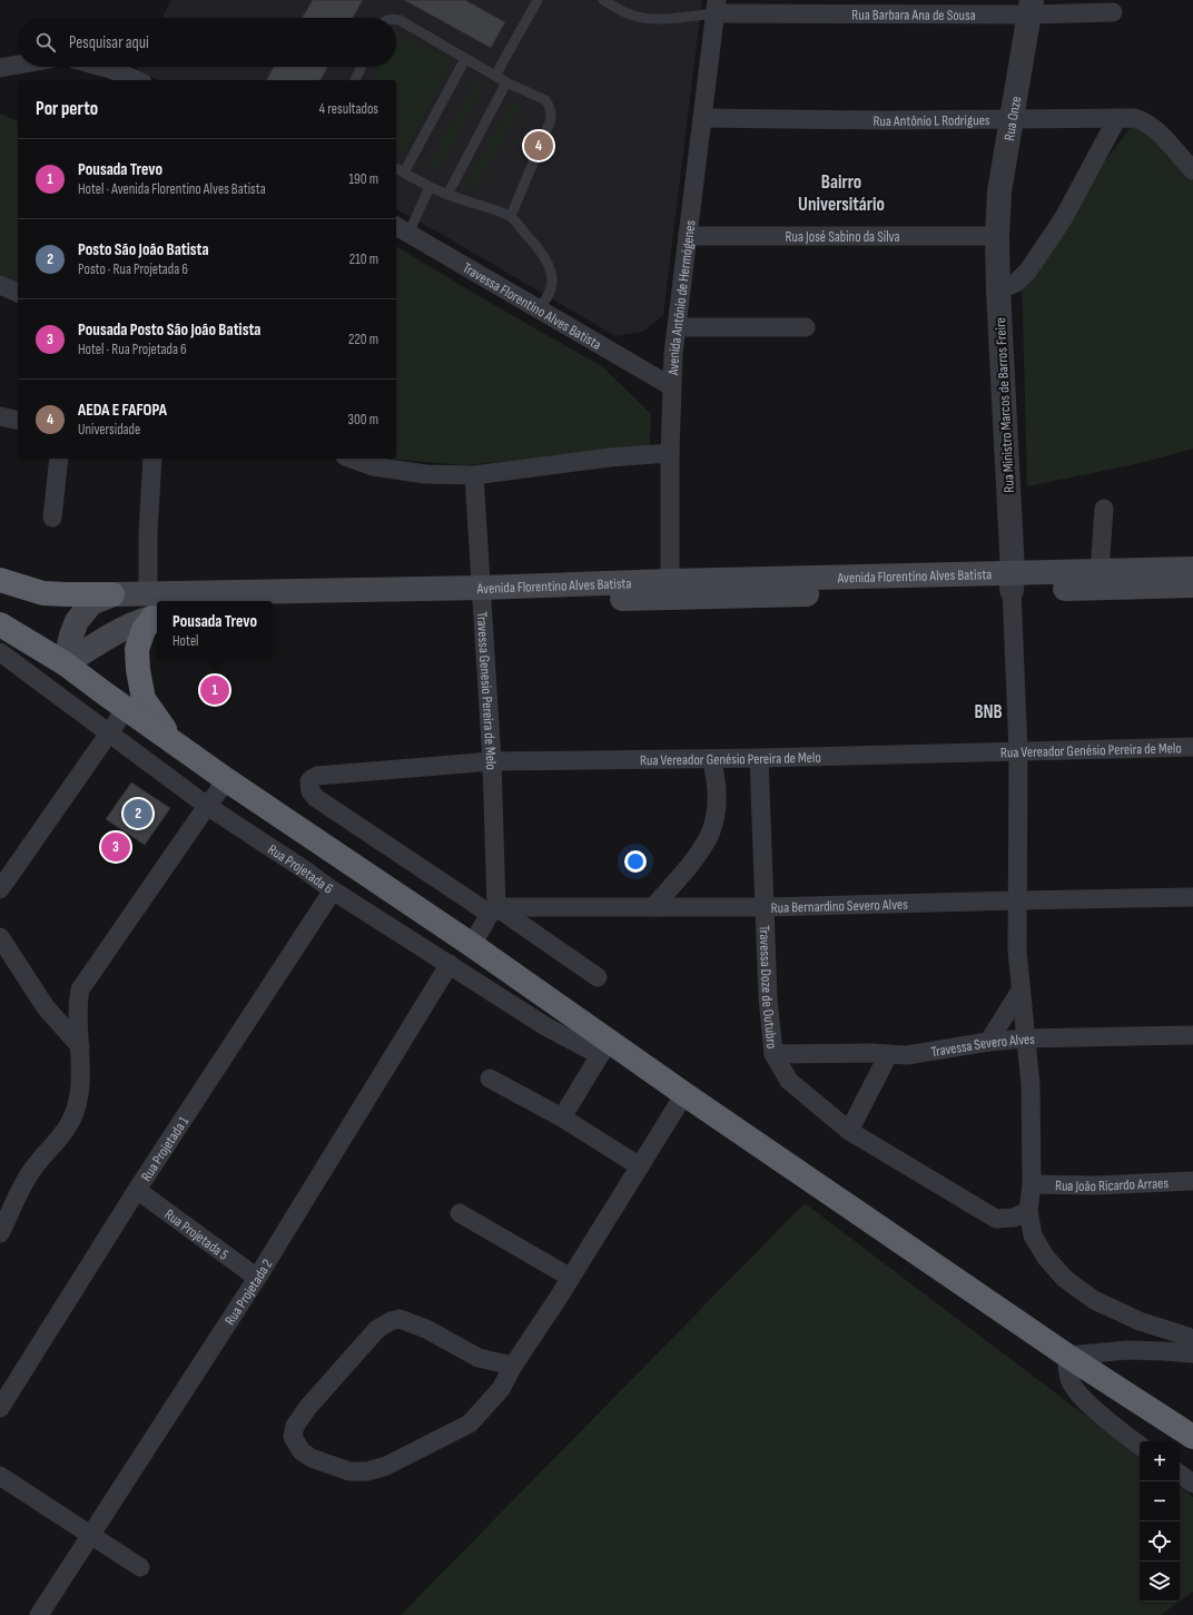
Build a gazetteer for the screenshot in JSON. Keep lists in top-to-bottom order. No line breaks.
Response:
{"streets":{"main road":["Avenida Florentino Alves Batista"],"street":["Rua Barbara Ana de Sousa","Rua Onze","Rua Antônio L Rodrigues","Rua José Sabino da Silva","Avenida Antônio de Hermógenes","Travessa Florentino Alves Batista","Rua Ministro Marcos de Barros Freire","Travessa Genesio Pereira de Melo","Rua Vereador Genésio Pereira de Melo","Rua Projetada 6","Rua Bernardino Severo Alves","Travessa Doze de Outubro","Travessa Severo Alves","Rua Projetada 1","Rua João Ricardo Arraes","Rua Projetada 5","Rua Projetada 2"]},"crossings":[["Rua Barbara Ana de Sousa","Rua Onze"],["Rua Barbara Ana de Sousa","Avenida Antônio de Hermógenes"],["Rua Onze","Rua Antônio L Rodrigues"],["Rua Onze","Rua José Sabino da Silva"],["Rua Onze","Rua Ministro Marcos de Barros Freire"],["Rua Antônio L Rodrigues","Avenida Antônio de Hermógenes"],["Rua José Sabino da Silva","Avenida Antônio de Hermógenes"],["Rua José Sabino da Silva","Rua Ministro Marcos de Barros Freire"],["Avenida Antônio de Hermógenes","Travessa Florentino Alves Batista"],["Avenida Antônio de Hermógenes","Avenida Florentino Alves Batista"],["Rua Ministro Marcos de Barros Freire","Avenida Florentino Alves Batista"],["Avenida Florentino Alves Batista","Travessa Genesio Pereira de Melo"],["Travessa Genesio Pereira de Melo","Rua Vereador Genésio Pereira de Melo"],["Travessa Genesio Pereira de Melo","Rua Bernardino Severo Alves"],["Rua Vereador Genésio Pereira de Melo","Rua Bernardino Severo Alves"],["Rua Vereador Genésio Pereira de Melo","Travessa Doze de Outubro"],["Rua Projetada 6","Rua Projetada 1"],["Rua Projetada 6","Rua Projetada 2"],["Rua Bernardino Severo Alves","Travessa Doze de Outubro"],["Travessa Doze de Outubro","Travessa Severo Alves"],["Rua Projetada 1","Rua Projetada 5"],["Rua Projetada 5","Rua Projetada 2"]],"districts":["Bairro Universitário","BNB"],"page":{"search":"Pesquisar aqui","heading":["Por perto","4 resultados"],"pins":["4","1","2","3"],"list":[{"mark":"1","name":"Pousada Trevo","note":"Hotel · Avenida Florentino Alves Batista","value":"190 m"},{"mark":"2","name":"Posto São João Batista","note":"Posto · Rua Projetada 6","value":"210 m"},{"mark":"3","name":"Pousada Posto São João Batista","note":"Hotel · Rua Projetada 6","value":"220 m"},{"mark":"4","name":"AEDA E FAFOPA","note":"Universidade","value":"300 m"}],"popup":["Pousada Trevo","Hotel"],"map_buttons":["+","−"]}}
